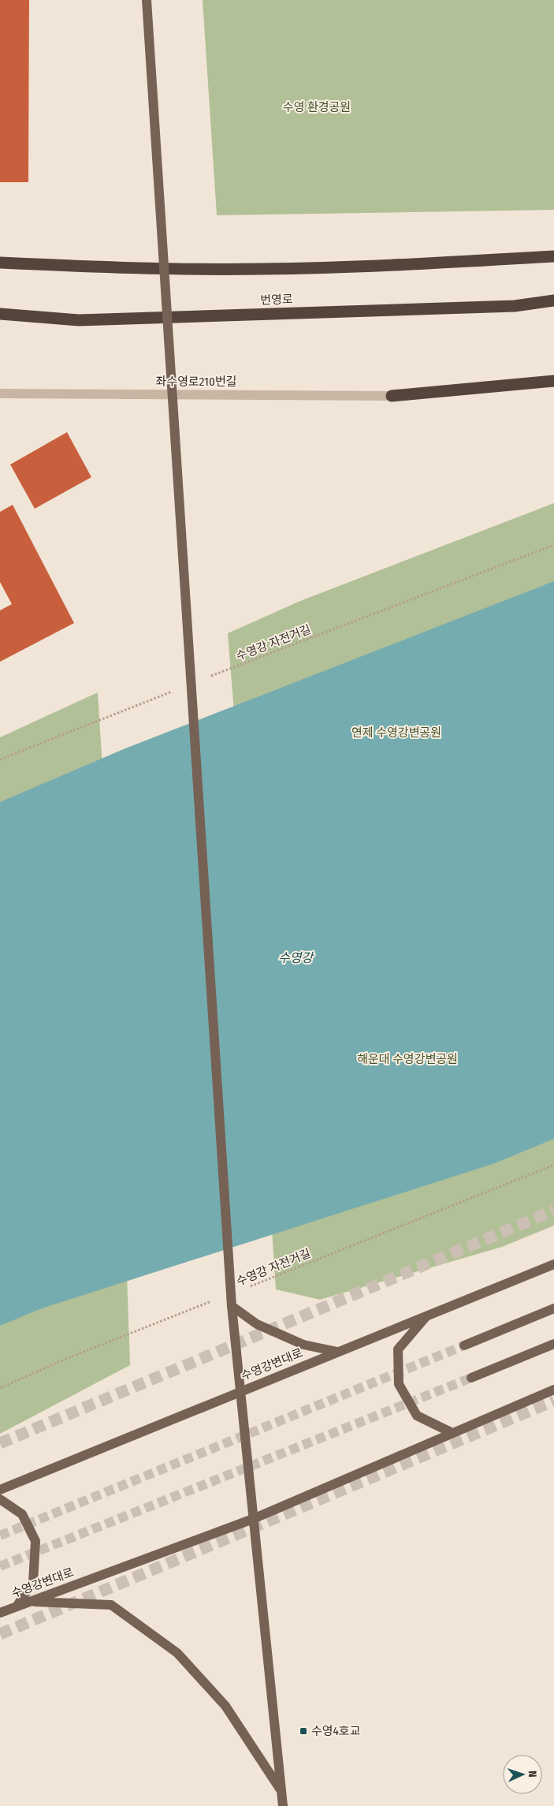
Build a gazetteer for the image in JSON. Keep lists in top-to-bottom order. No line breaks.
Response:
{"streets":{"highway":["번영로"],"main road":["수영강변대로"],"street":["좌수영로210번길"],"path":["수영강 자전거길"]},"water":["수영강"],"parks":["수영 환경공원","연제 수영강변공원","해운대 수영강변공원"],"places":{"transit":["수영4호교"]},"north":"right"}
